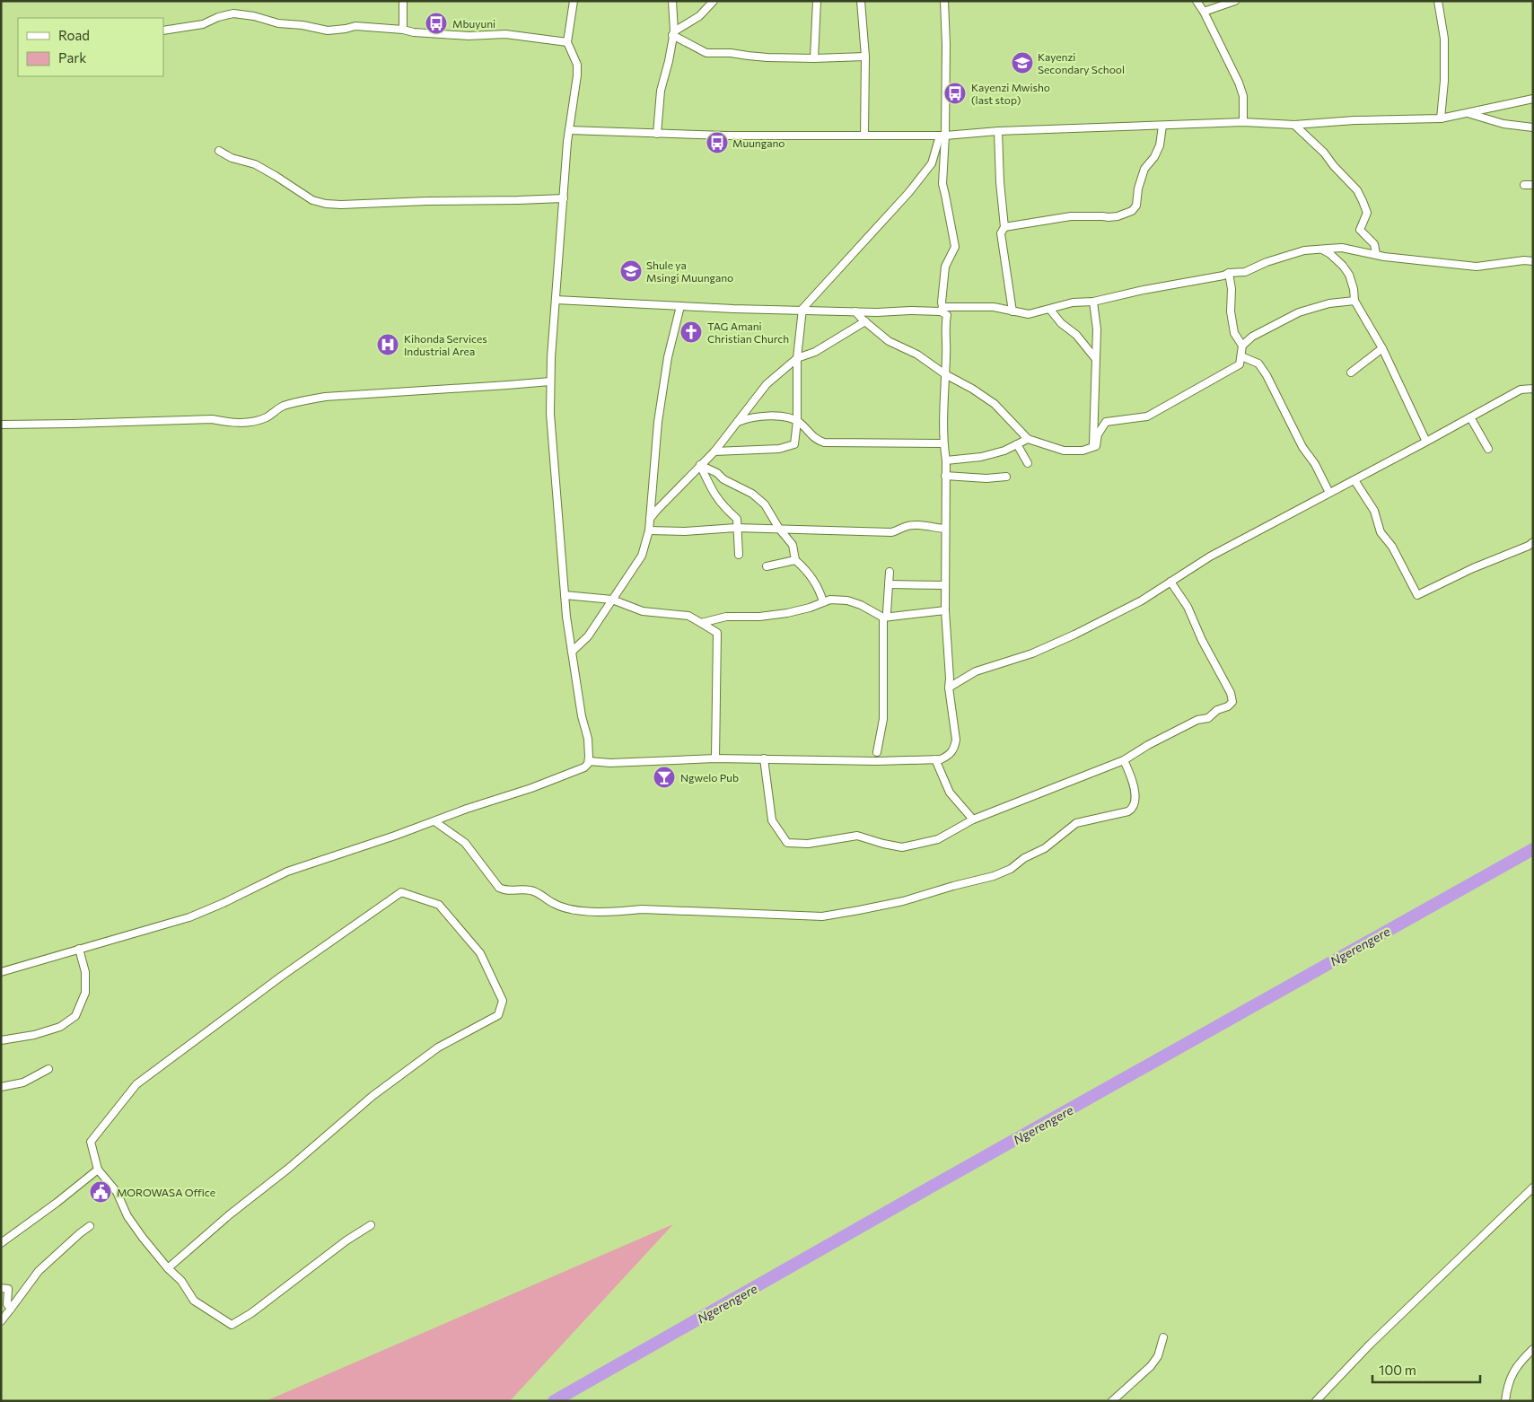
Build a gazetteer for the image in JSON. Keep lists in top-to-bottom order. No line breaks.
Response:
{"water":["Ngerengere"],"places":{"bus stop":["Mbuyuni","Kayenzi Mwisho (last stop)","Muungano"],"school or university":["Kayenzi Secondary School","Shule ya Msingi Muungano"],"church":["TAG Amani Christian Church"],"hospital":["Kihonda Services Industrial Area"],"bar":["Ngwelo Pub"],"public building":["MOROWASA Office"]},"legend":["Road","Park"],"scale_bar":"100 m"}
